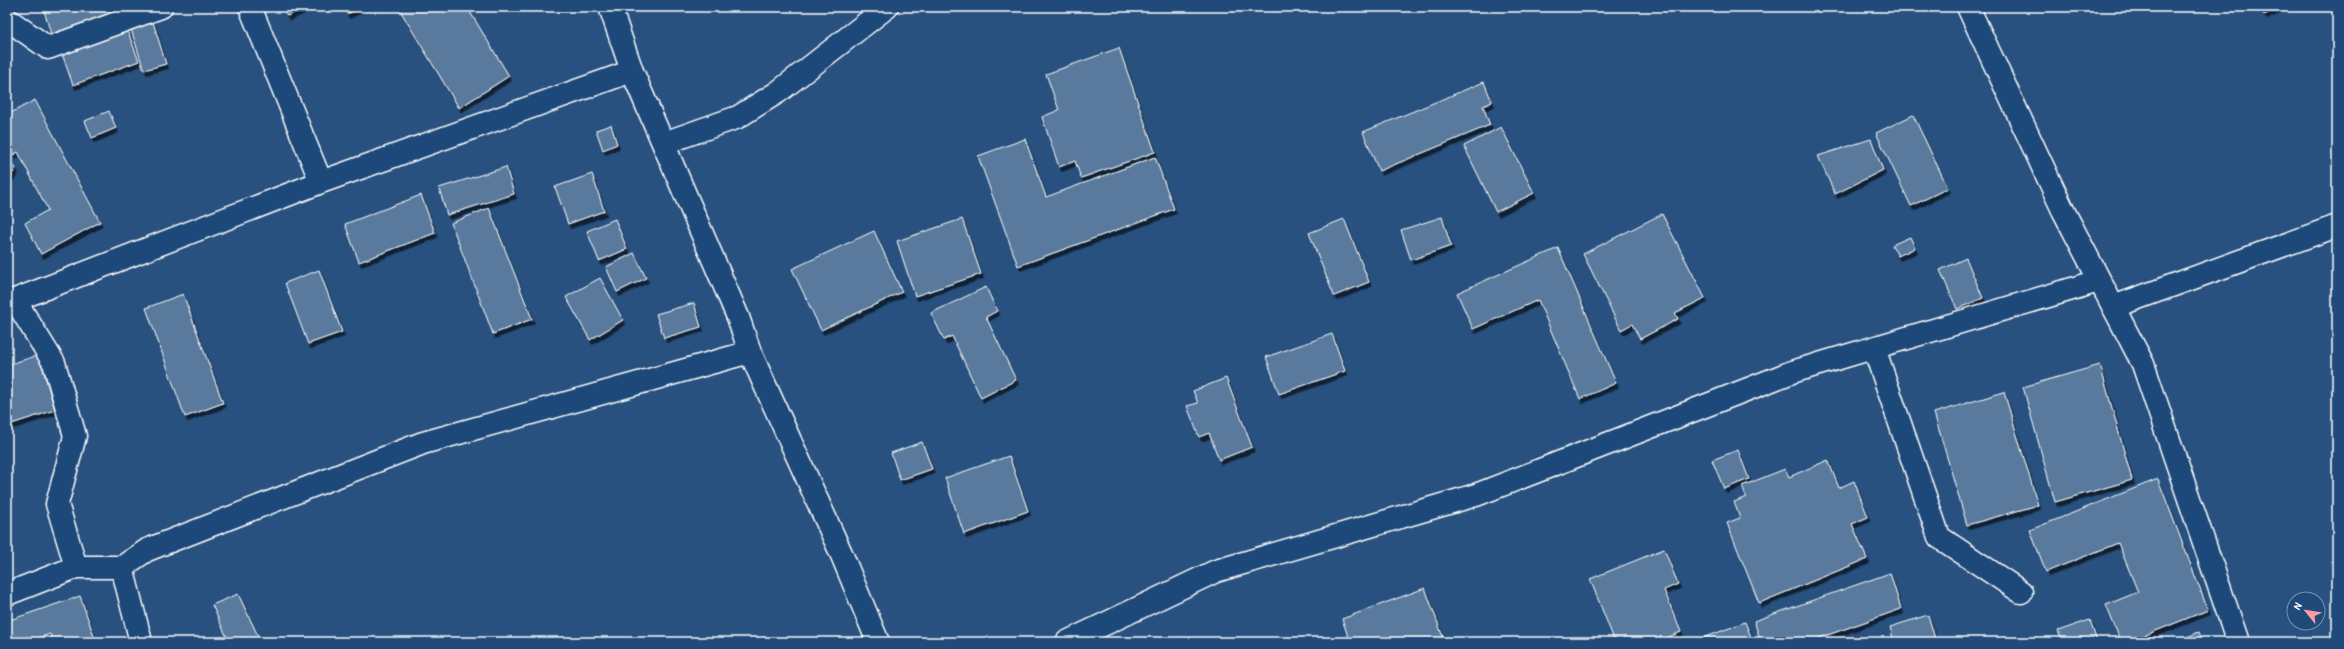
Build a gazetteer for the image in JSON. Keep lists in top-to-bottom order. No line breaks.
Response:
{"north":"top left"}
